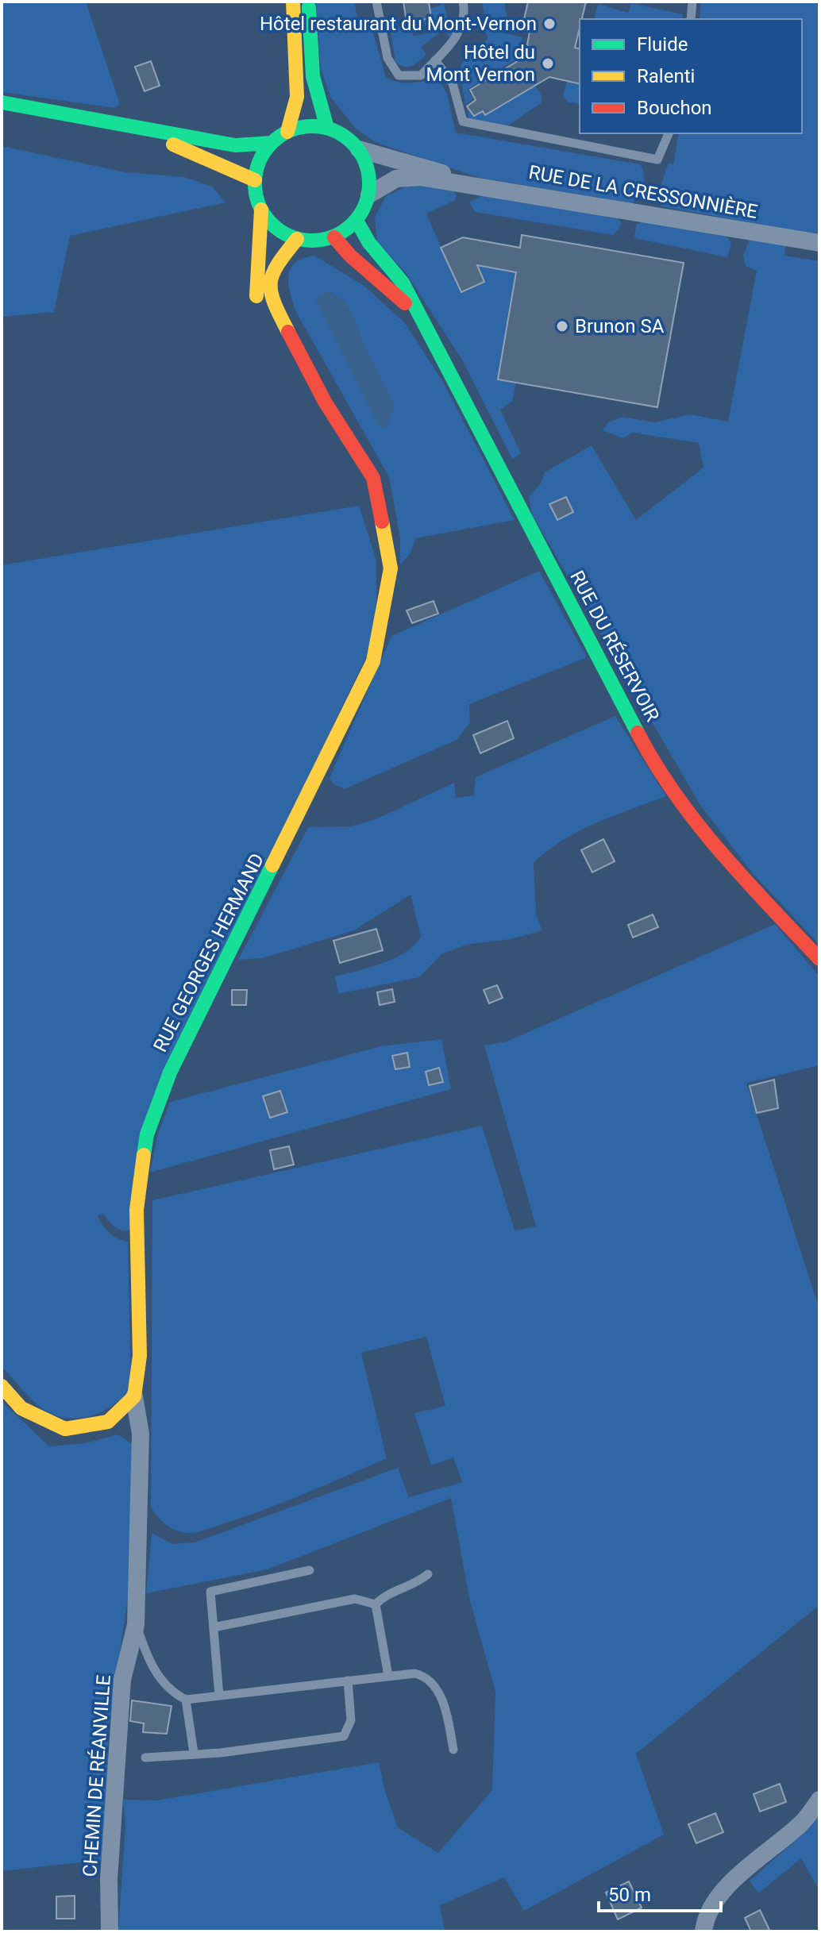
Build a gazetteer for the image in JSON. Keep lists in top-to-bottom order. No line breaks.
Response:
{"streets":{"street":["RUE DE LA CRESSONNIÈRE","RUE DU RÉSERVOIR","RUE GEORGES HERMAND","CHEMIN DE RÉANVILLE"]},"crossings":[["RUE DE LA CRESSONNIÈRE","RUE DU RÉSERVOIR"],["RUE DE LA CRESSONNIÈRE","RUE GEORGES HERMAND"],["RUE DU RÉSERVOIR","RUE GEORGES HERMAND"],["RUE GEORGES HERMAND","CHEMIN DE RÉANVILLE"]],"places":["Hôtel restaurant du Mont-Vernon","Hôtel du Mont Vernon","Brunon SA"],"legend":["Fluide","Ralenti","Bouchon"],"scale_bar":"50 m"}
